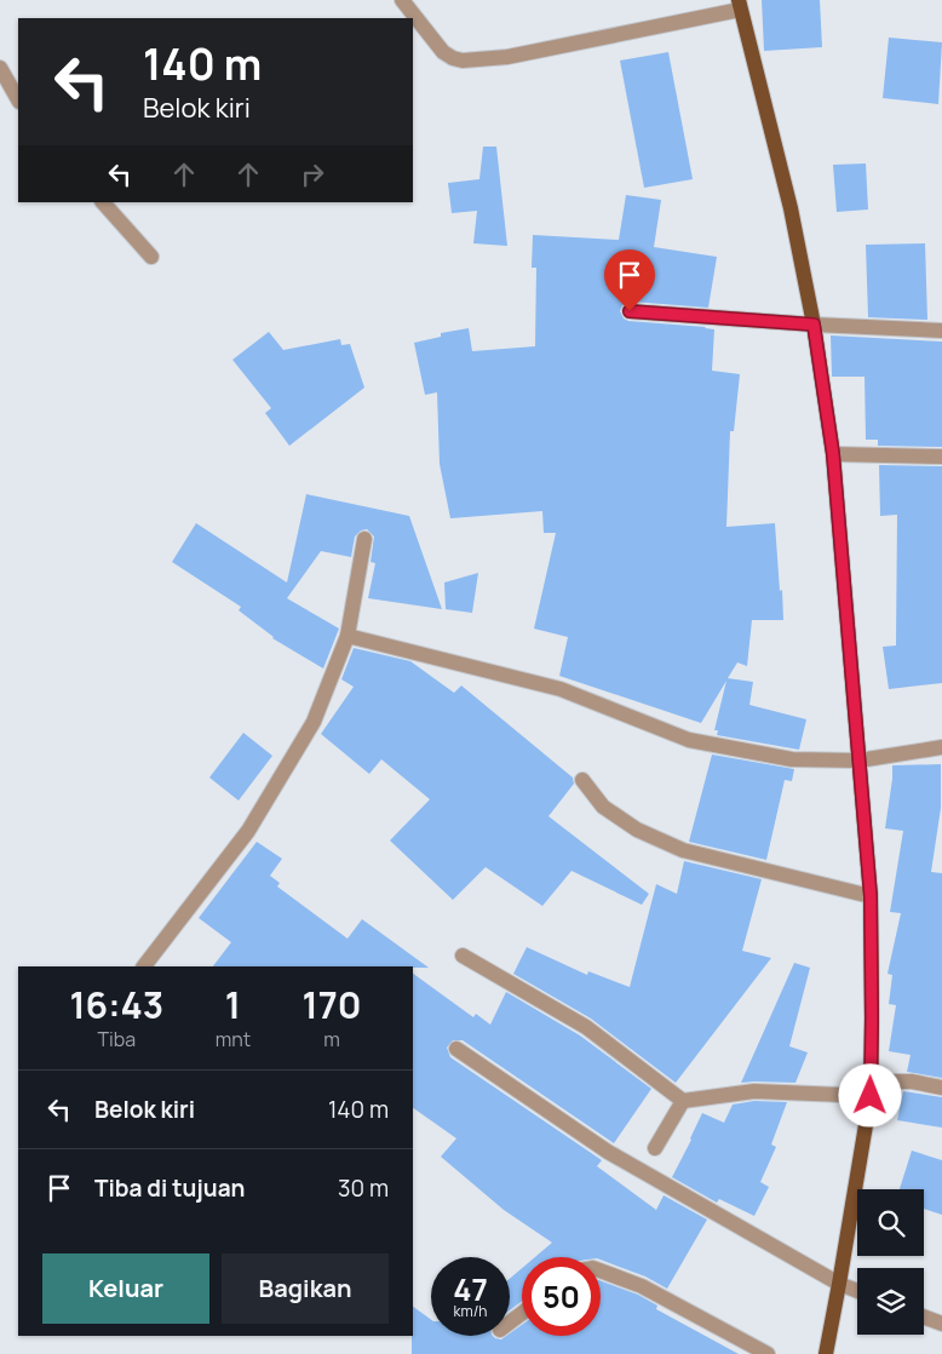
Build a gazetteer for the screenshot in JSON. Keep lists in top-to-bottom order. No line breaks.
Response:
{"page":{"turn":["140 m","Belok kiri"],"eta":["16:43","Tiba","1","mnt","170","m"],"list":[{"name":"Belok kiri","value":"140 m"},{"name":"Tiba di tujuan","value":"30 m"}],"buttons":["Keluar","Bagikan"],"speed":"47 km/h","limit":"50"}}
